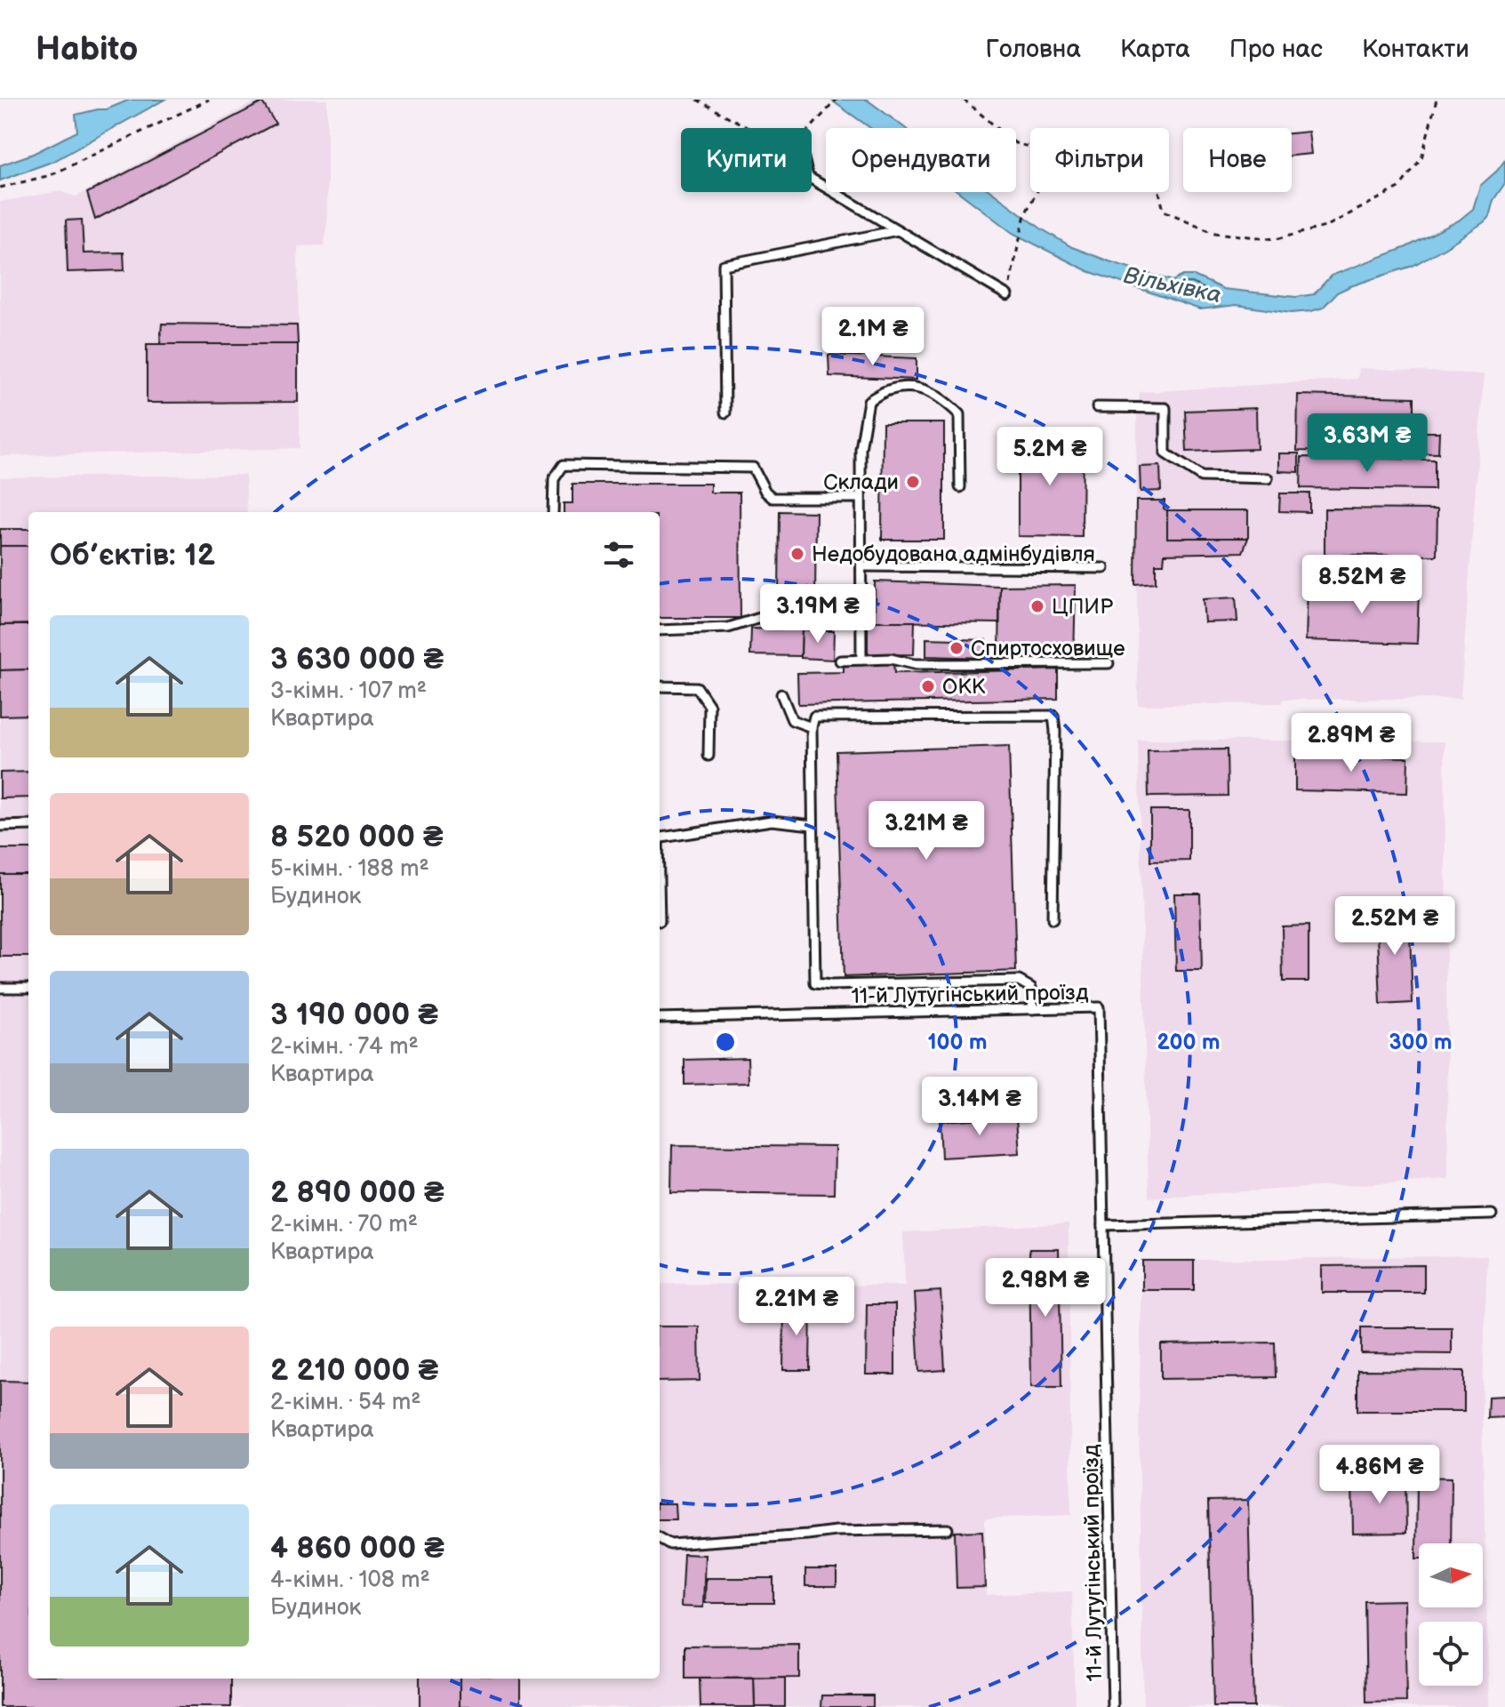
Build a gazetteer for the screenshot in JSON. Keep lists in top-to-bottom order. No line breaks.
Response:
{"streets":{"lane":["11-й Лутугінський проїзд"]},"water":["Вільхівка"],"places":["Склади","Недобудована адмінбудівля","ЦПИР","Спиртосховище","ОКК"],"north":"right","page":{"header":"Habito","nav":["Головна","Карта","Про нас","Контакти"],"chip":["Купити","Орендувати","Фільтри","Нове"],"price":["2.1M ₴","3.63M ₴","5.2M ₴","8.52M ₴","3.19M ₴","2.89M ₴","3.21M ₴","2.52M ₴","3.14M ₴","2.98M ₴","2.21M ₴","4.86M ₴"],"heading":"Об’єктів: 12","list":[{"name":"3 630 000 ₴","note":"3-кімн. · 107 m² · Квартира"},{"name":"8 520 000 ₴","note":"5-кімн. · 188 m² · Будинок"},{"name":"3 190 000 ₴","note":"2-кімн. · 74 m² · Квартира"},{"name":"2 890 000 ₴","note":"2-кімн. · 70 m² · Квартира"},{"name":"2 210 000 ₴","note":"2-кімн. · 54 m² · Квартира"},{"name":"4 860 000 ₴","note":"4-кімн. · 108 m² · Будинок"}]},"rings":["100 m","200 m","300 m"]}
